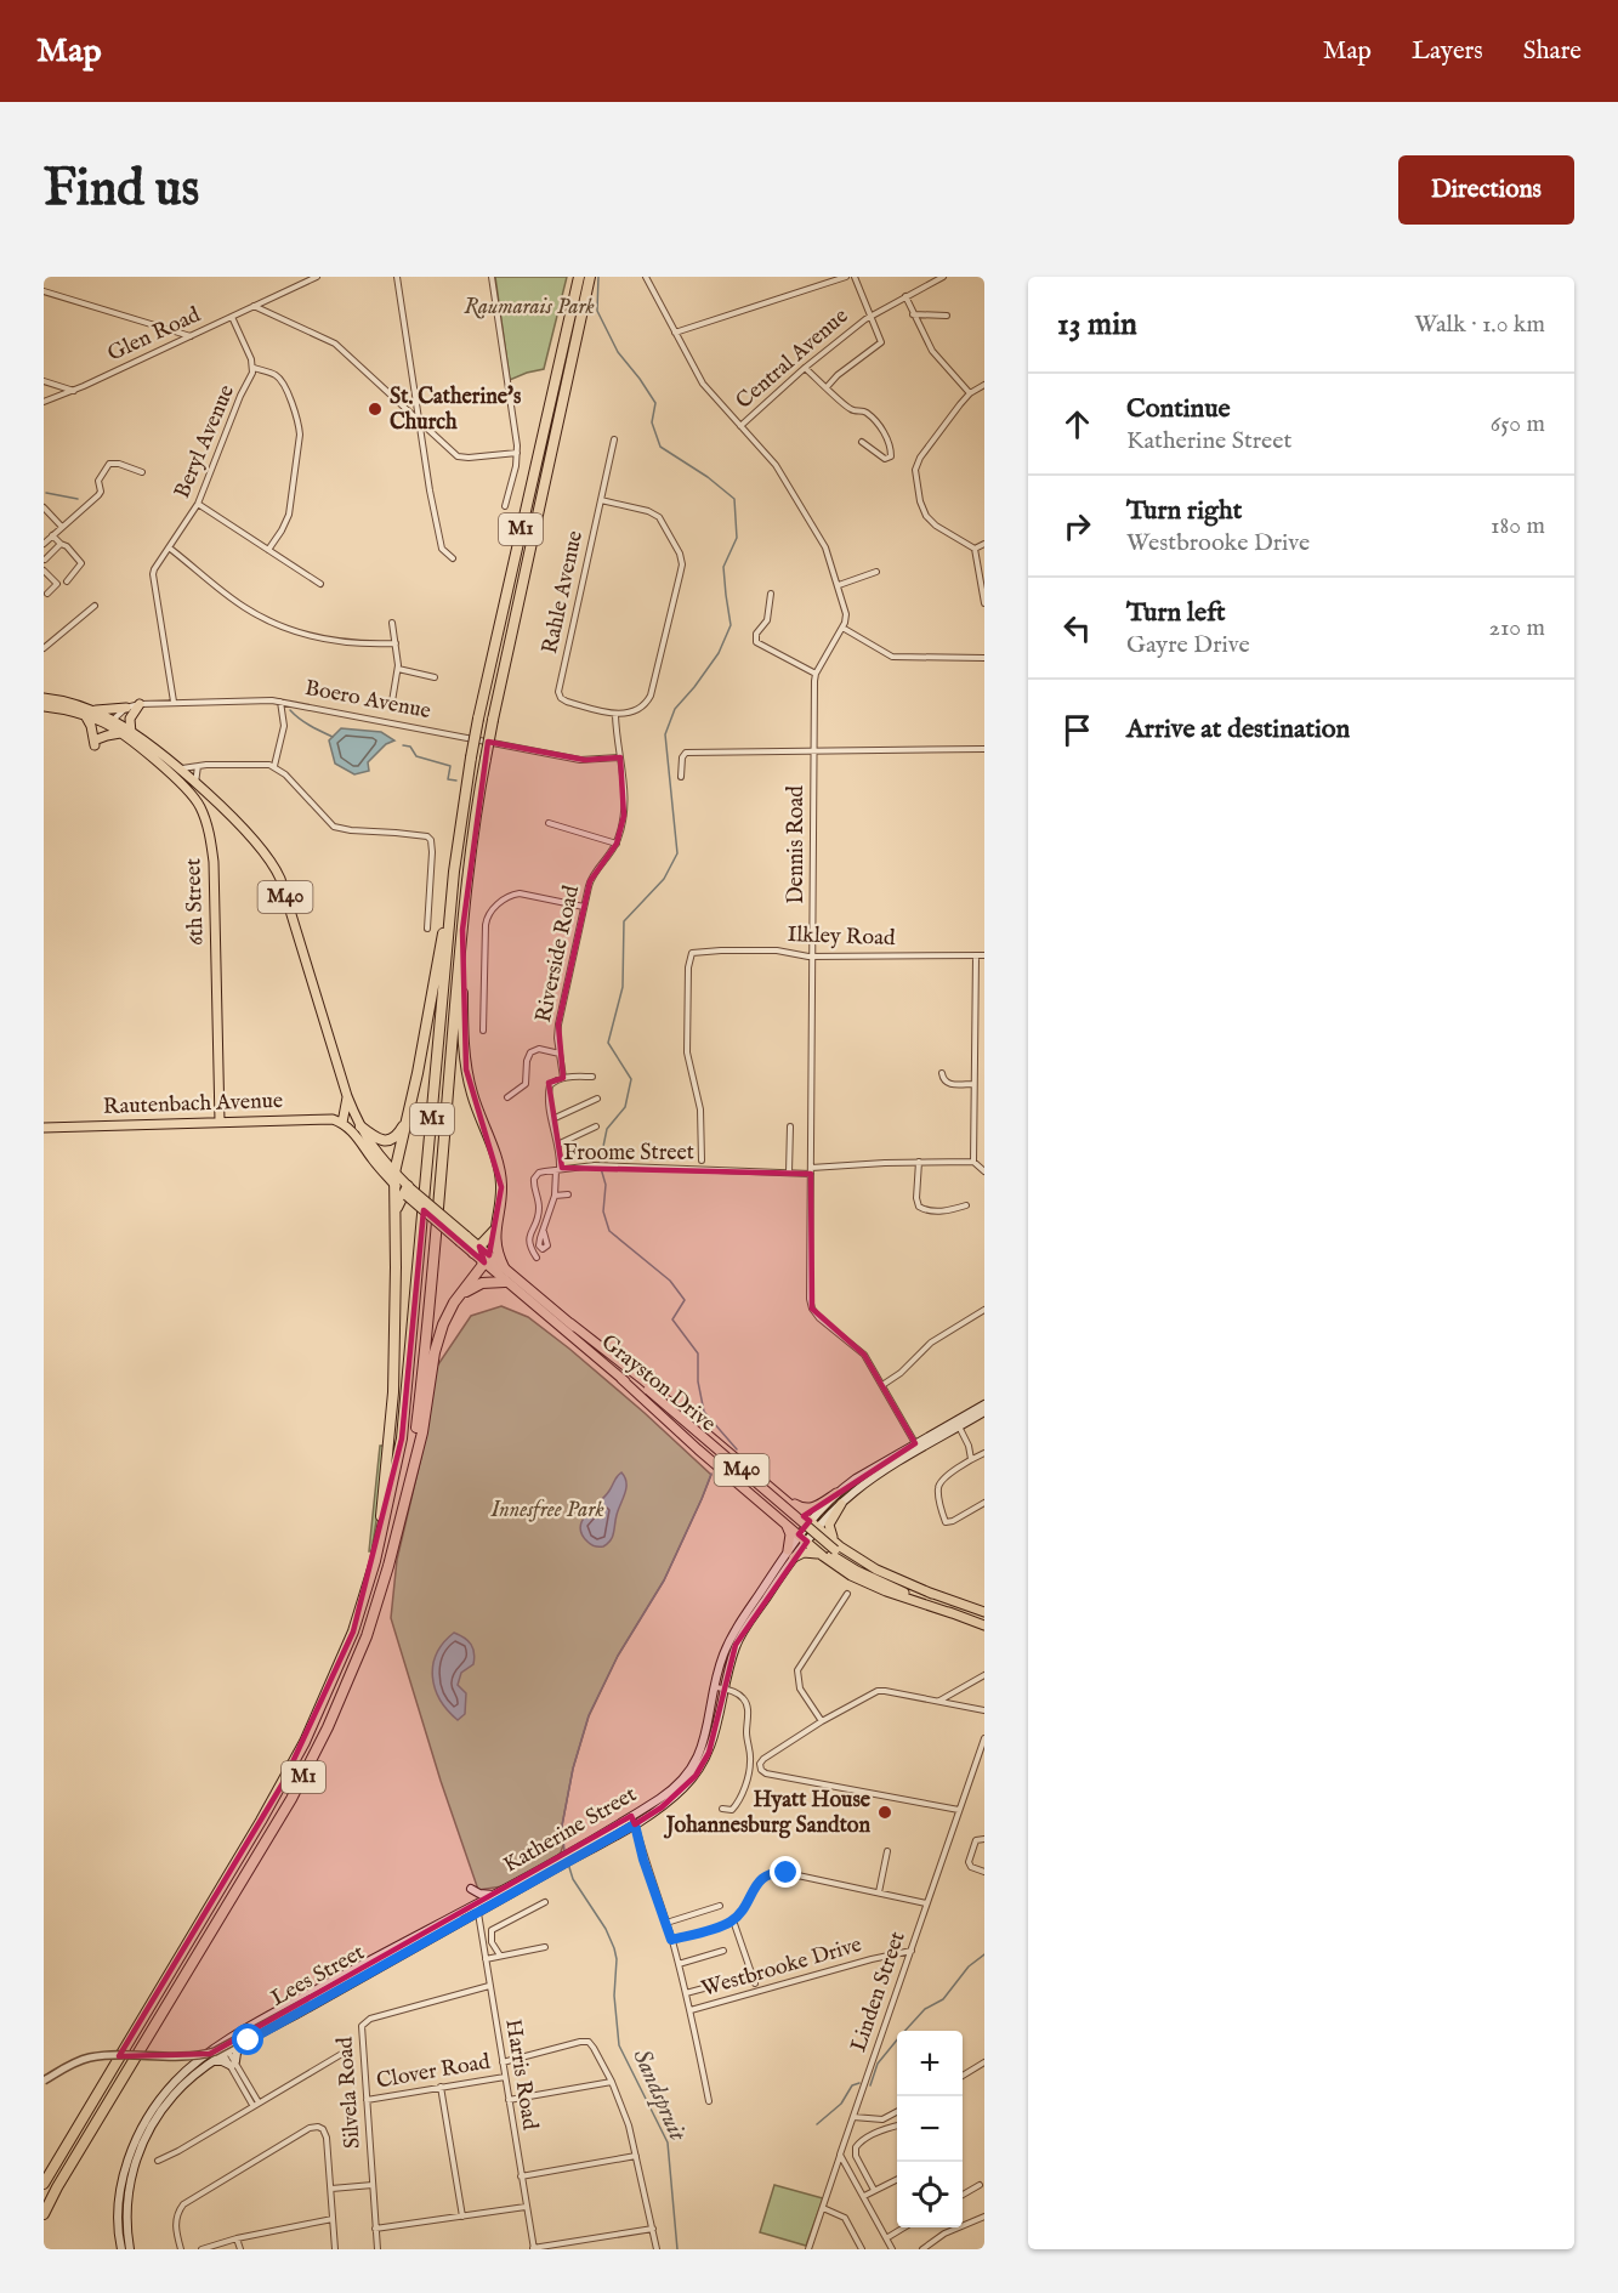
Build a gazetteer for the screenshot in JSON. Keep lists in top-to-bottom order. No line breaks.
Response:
{"streets":{"highway":["M1"],"main road":["M40","6th Street","Rautenbach Avenue","Grayston Drive","Katherine Street"],"street":["Glen Road","Central Avenue","Beryl Avenue","Rahle Avenue","Boero Avenue","Dennis Road","Ilkley Road","Riverside Road","Froome Street","Westbrooke Drive","Lees Street","Linden Street","Clover Road","Harris Road","Silvela Road"]},"crossings":[["Glen Road","Beryl Avenue"],["Beryl Avenue","Boero Avenue"],["Rahle Avenue","Riverside Road"],["Boero Avenue","M40"],["Boero Avenue","6th Street"],["Boero Avenue","Riverside Road"],["Dennis Road","Ilkley Road"],["Dennis Road","Froome Street"],["Dennis Road","Katherine Street"],["M40","6th Street"],["M40","Grayston Drive"],["6th Street","Rautenbach Avenue"],["Rautenbach Avenue","Grayston Drive"],["Katherine Street","Westbrooke Drive"],["Katherine Street","Lees Street"],["Katherine Street","Harris Road"],["Westbrooke Drive","Linden Street"],["Lees Street","Harris Road"],["Clover Road","Harris Road"],["Clover Road","Silvela Road"],["Harris Road","Silvela Road"]],"water":["Sandspruit"],"parks":["Raumarais Park","Innesfree Park"],"places":["St. Catherine's Church","Hyatt House Johannesburg Sandton"],"page":{"header":"Map","nav":["Map","Layers","Share"],"buttons":"Directions","title":"Find us","heading":["13 min","Walk · 1.0 km"],"list":[["Continue","Katherine Street","650 m"],["Turn right","Westbrooke Drive","180 m"],["Turn left","Gayre Drive","210 m"],"Arrive at destination"],"map_buttons":["+","−"]}}
